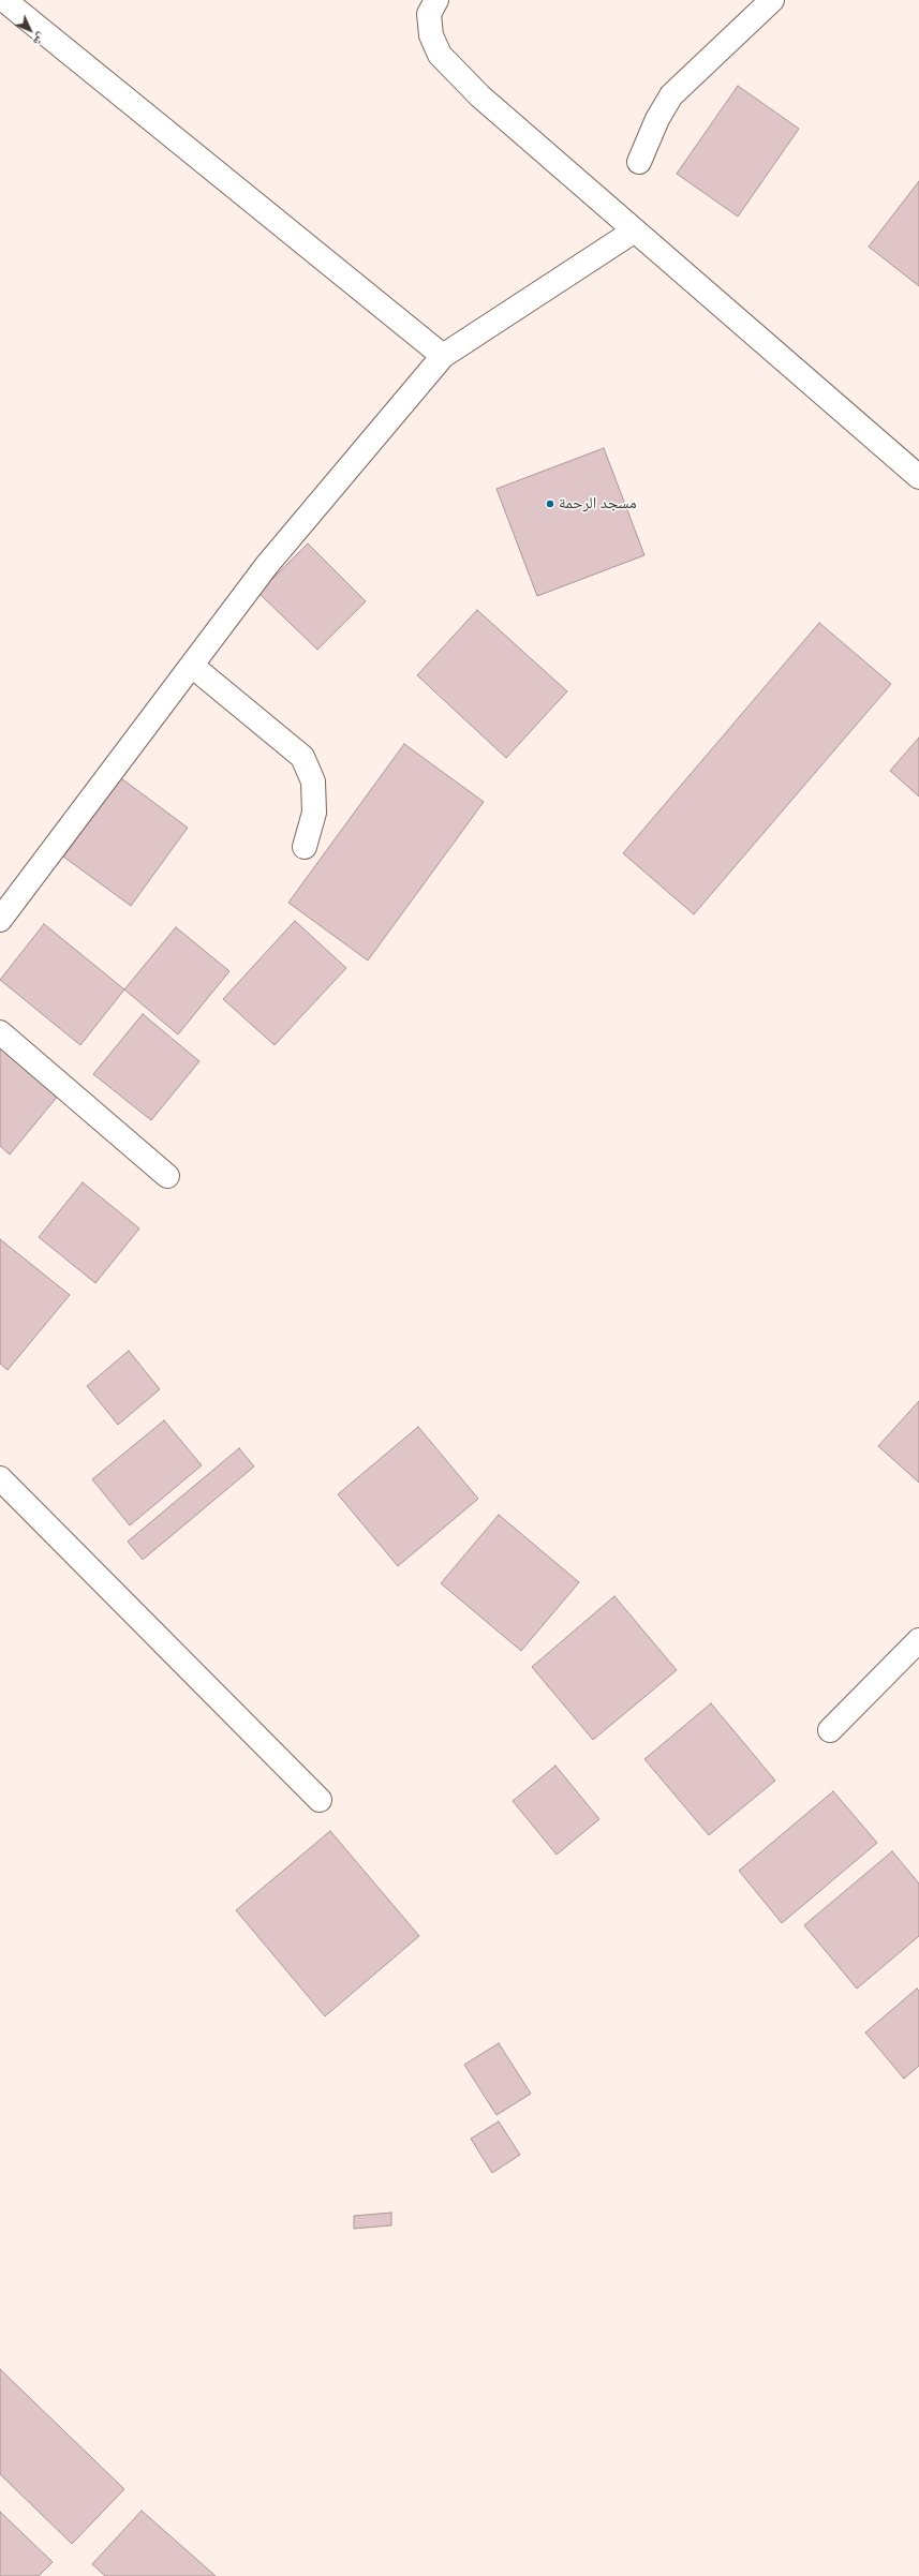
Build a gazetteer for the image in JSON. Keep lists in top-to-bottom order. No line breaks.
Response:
{"places":["مسجد الرحمة"],"north":"bottom right"}
